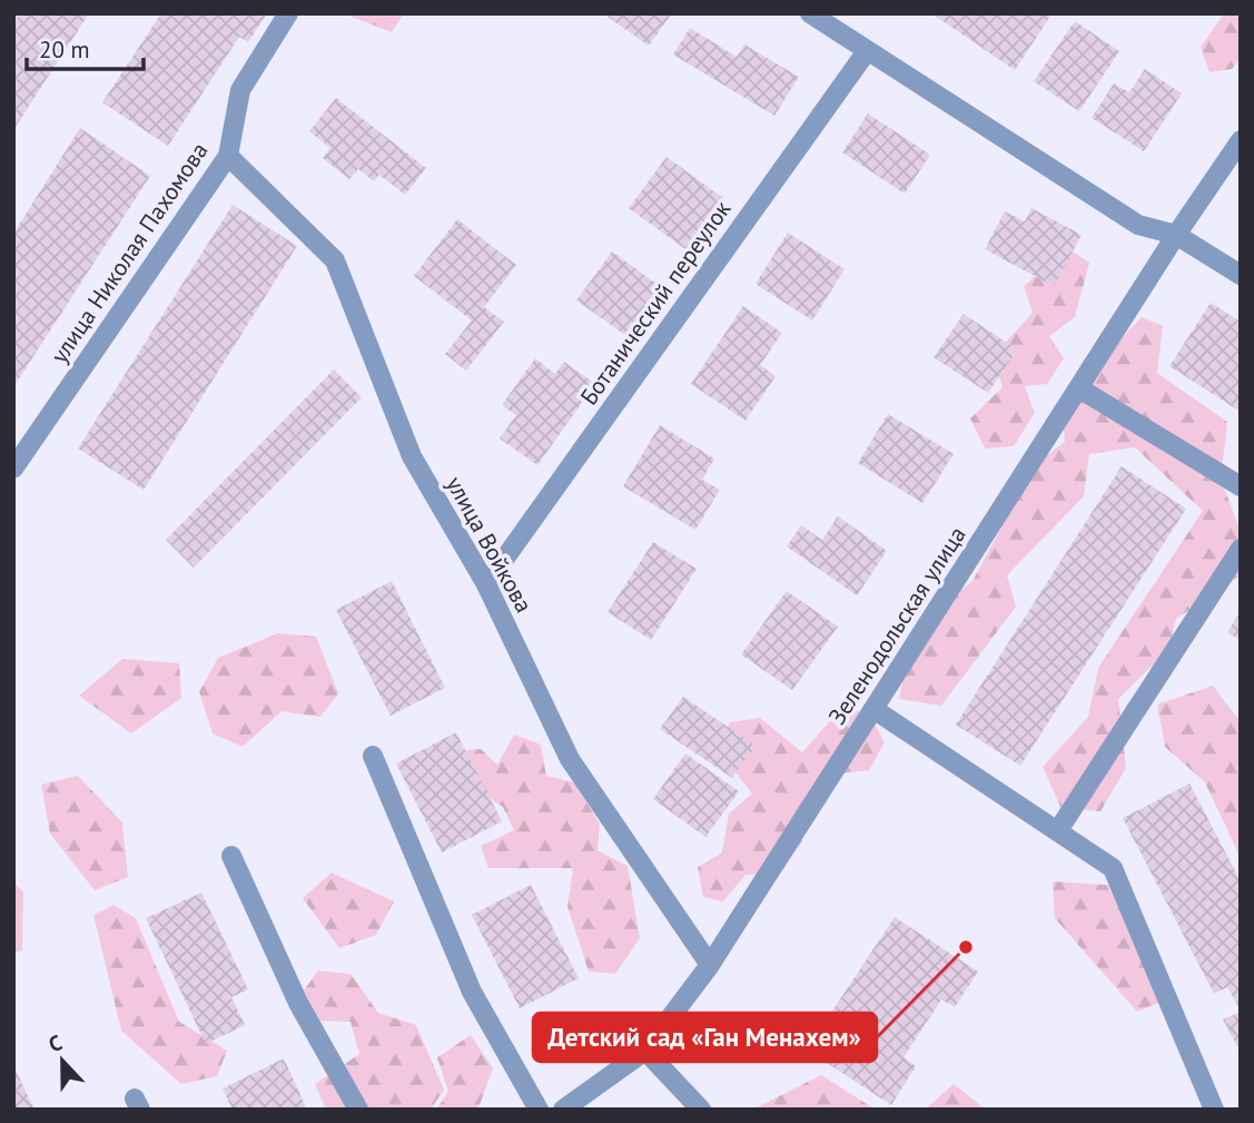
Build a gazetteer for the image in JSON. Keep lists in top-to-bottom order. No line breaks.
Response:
{"streets":{"street":["улица Николая Пахомова","Ботанический переулок","улица Войкова","Зеленодольская улица"]},"crossings":[["улица Николая Пахомова","улица Войкова"],["Ботанический переулок","улица Войкова"],["улица Войкова","Зеленодольская улица"]],"places":["Детский сад «Ган Менахем»"],"scale_bar":"20 m","north":"top"}
